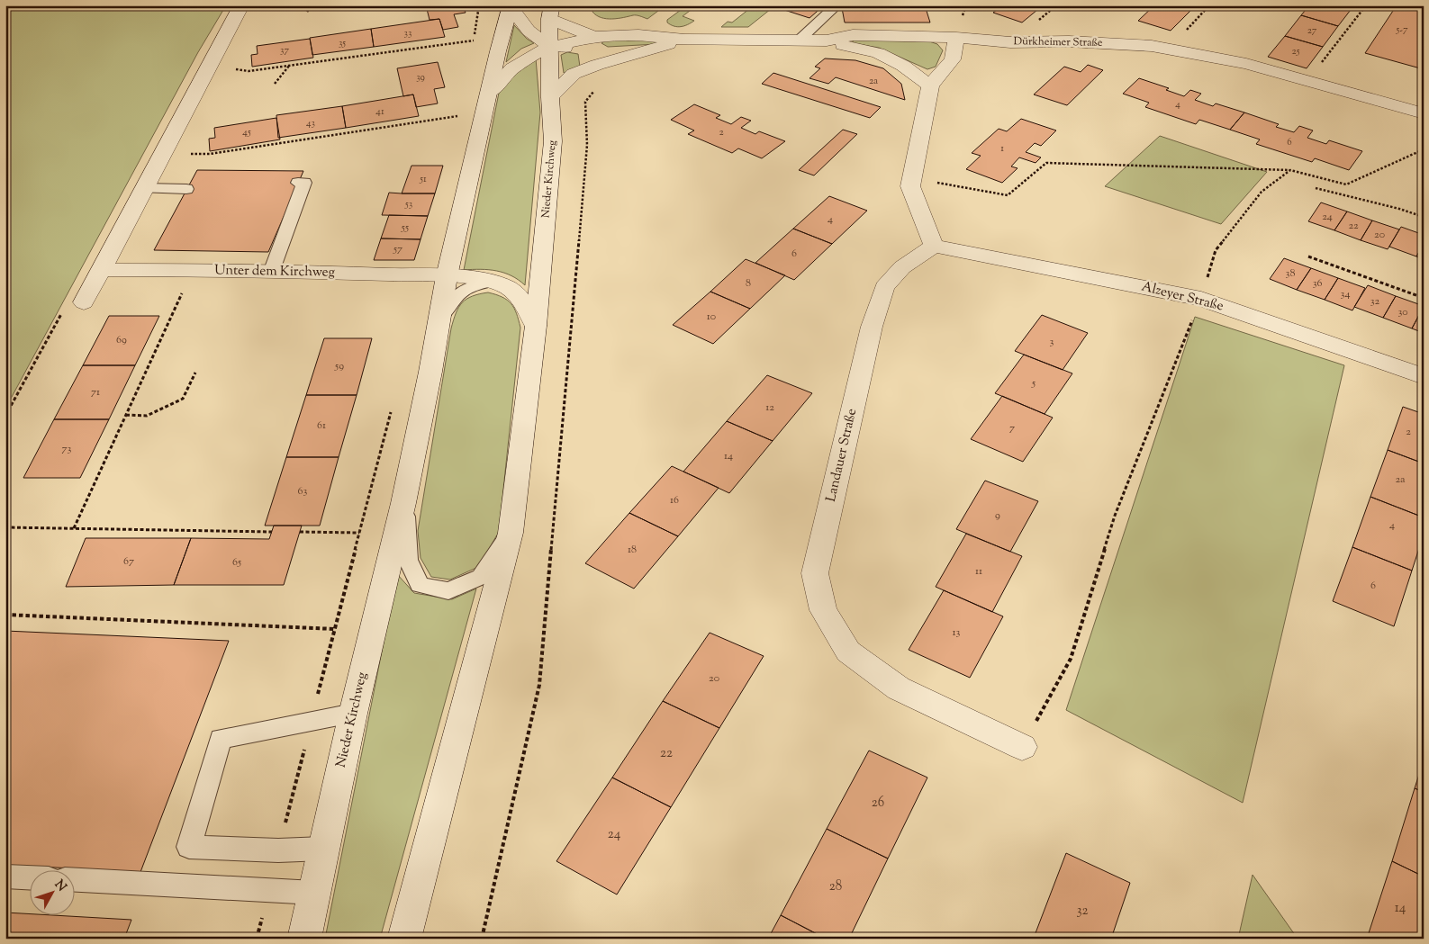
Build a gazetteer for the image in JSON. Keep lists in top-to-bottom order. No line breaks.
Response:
{"streets":{"street":["Dürkheimer Straße","Nieder Kirchweg","Unter dem Kirchweg","Alzeyer Straße","Landauer Straße"]},"crossings":[["Dürkheimer Straße","Nieder Kirchweg"],["Nieder Kirchweg","Unter dem Kirchweg"],["Alzeyer Straße","Landauer Straße"]],"house_numbers":["5-7","27","33","35","37","25","39","2a","4","41","43","45","2","6","1","51","53","24","4","22","55","20","57","6","38","8","36","34","32","30","10","69","3","59","5","71","12","61","7","2","73","14","2a","63","16","9","4","18","67","65","11","6","13","20","22","26","24","28","14","32"],"north":"top right"}
